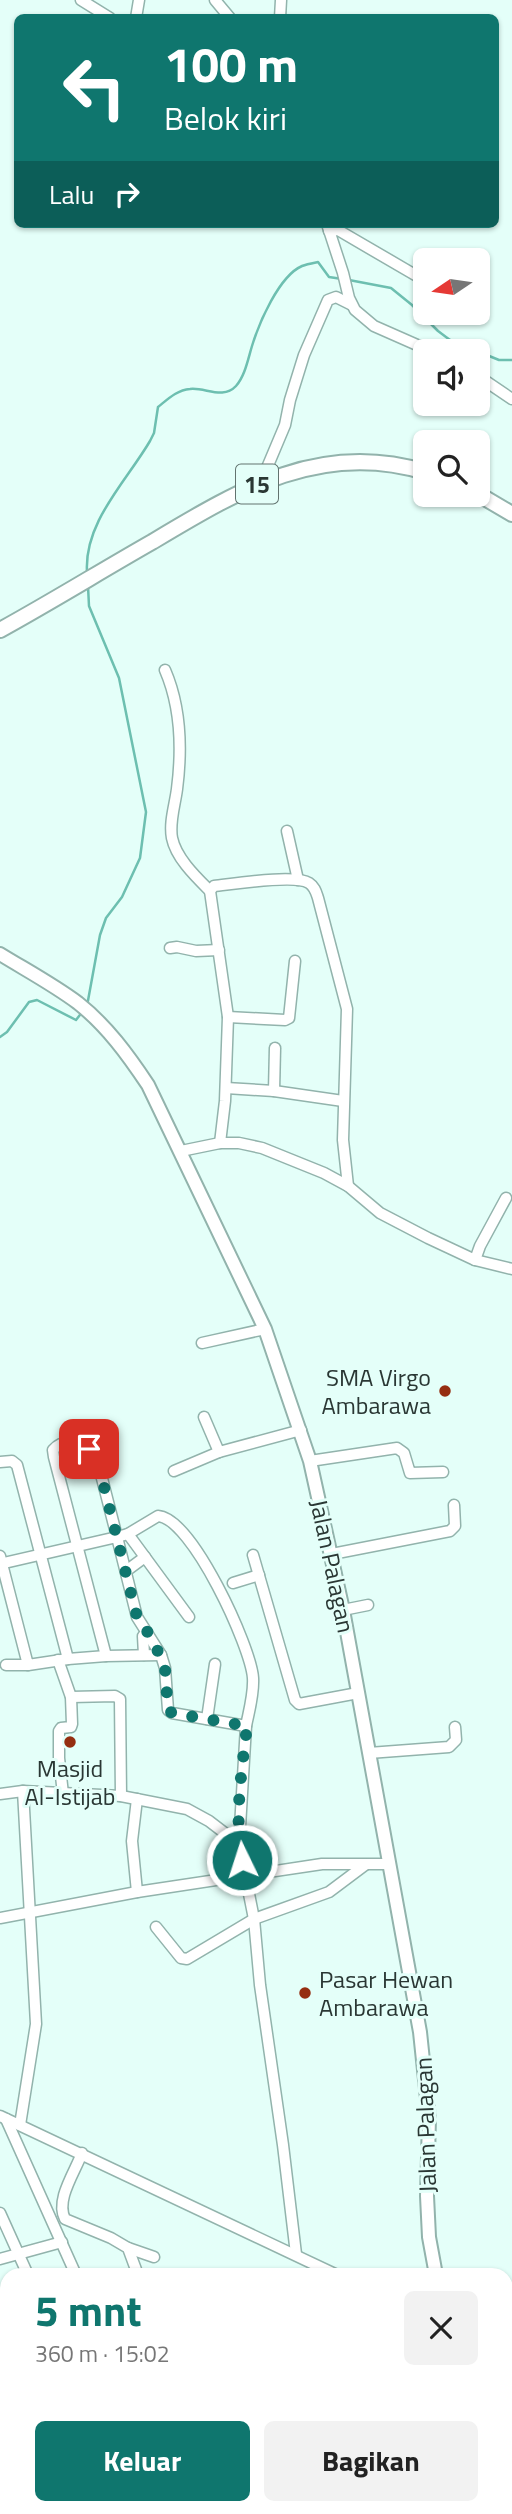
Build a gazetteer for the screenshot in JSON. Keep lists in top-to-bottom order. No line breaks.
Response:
{"streets":{"highway":["15"],"main road":["Jalan Palagan"]},"places":["SMA Virgo Ambarawa","Masjid Al-Istijab","Pasar Hewan Ambarawa"],"north":"left","page":{"turn":["100 m","Belok kiri"],"then":"Lalu","heading":["5 mnt","360 m · 15:02"],"buttons":["Keluar","Bagikan"]}}
